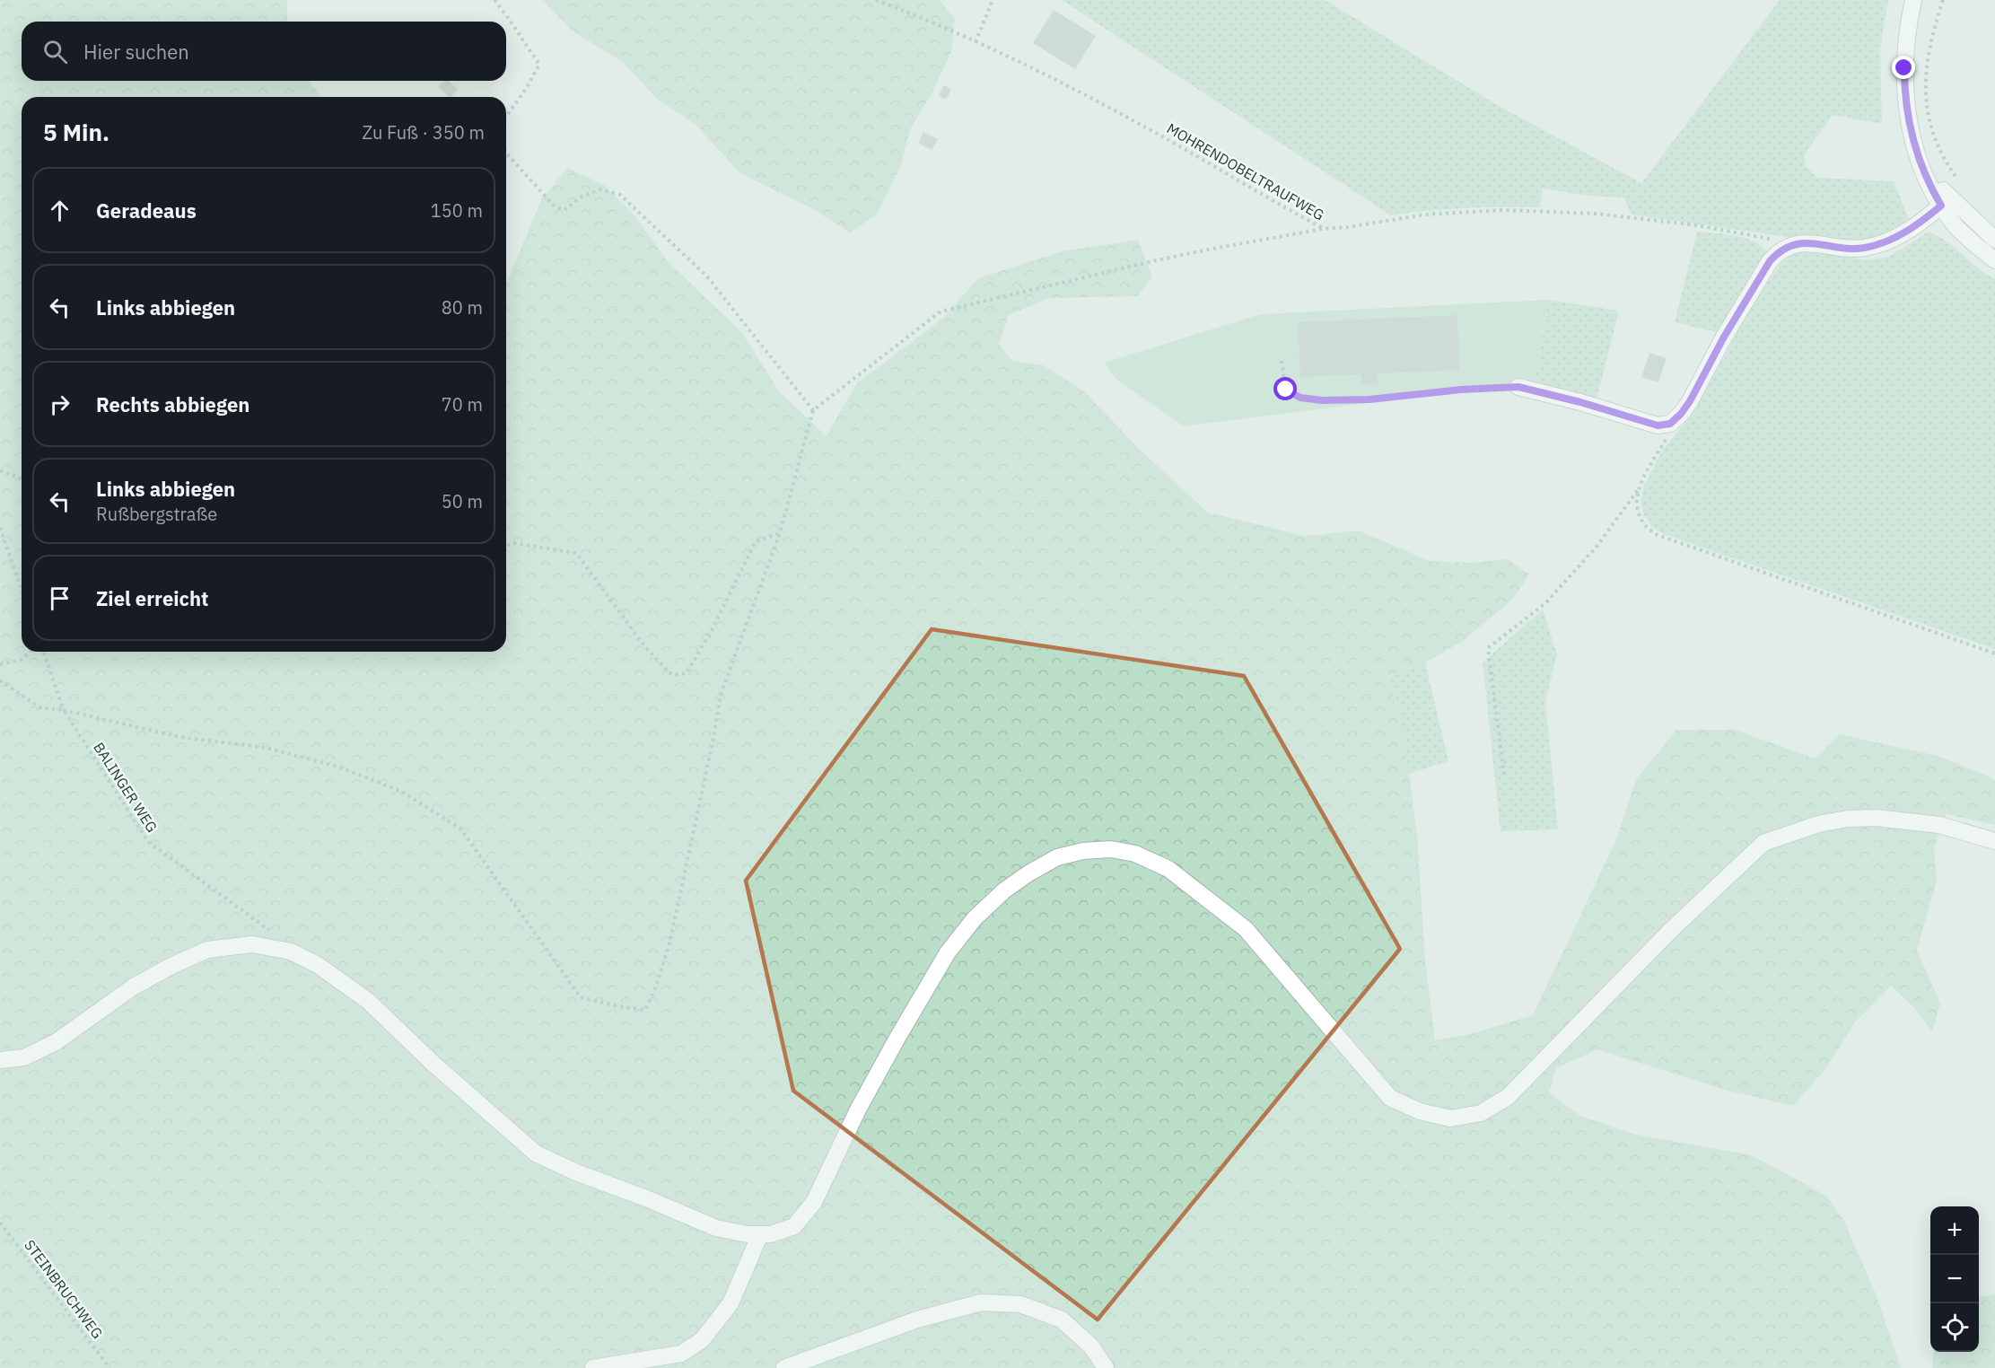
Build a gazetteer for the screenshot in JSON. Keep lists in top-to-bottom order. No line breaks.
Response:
{"streets":{"path":["MOHRENDOBELTRAUFWEG","BALINGER WEG","STEINBRUCHWEG"]},"page":{"search":"Hier suchen","heading":["5 Min.","Zu Fuß · 350 m"],"list":[["Geradeaus","150 m"],["Links abbiegen","80 m"],["Rechts abbiegen","70 m"],["Links abbiegen","Rußbergstraße","50 m"],"Ziel erreicht"],"map_buttons":["+","−"]}}
